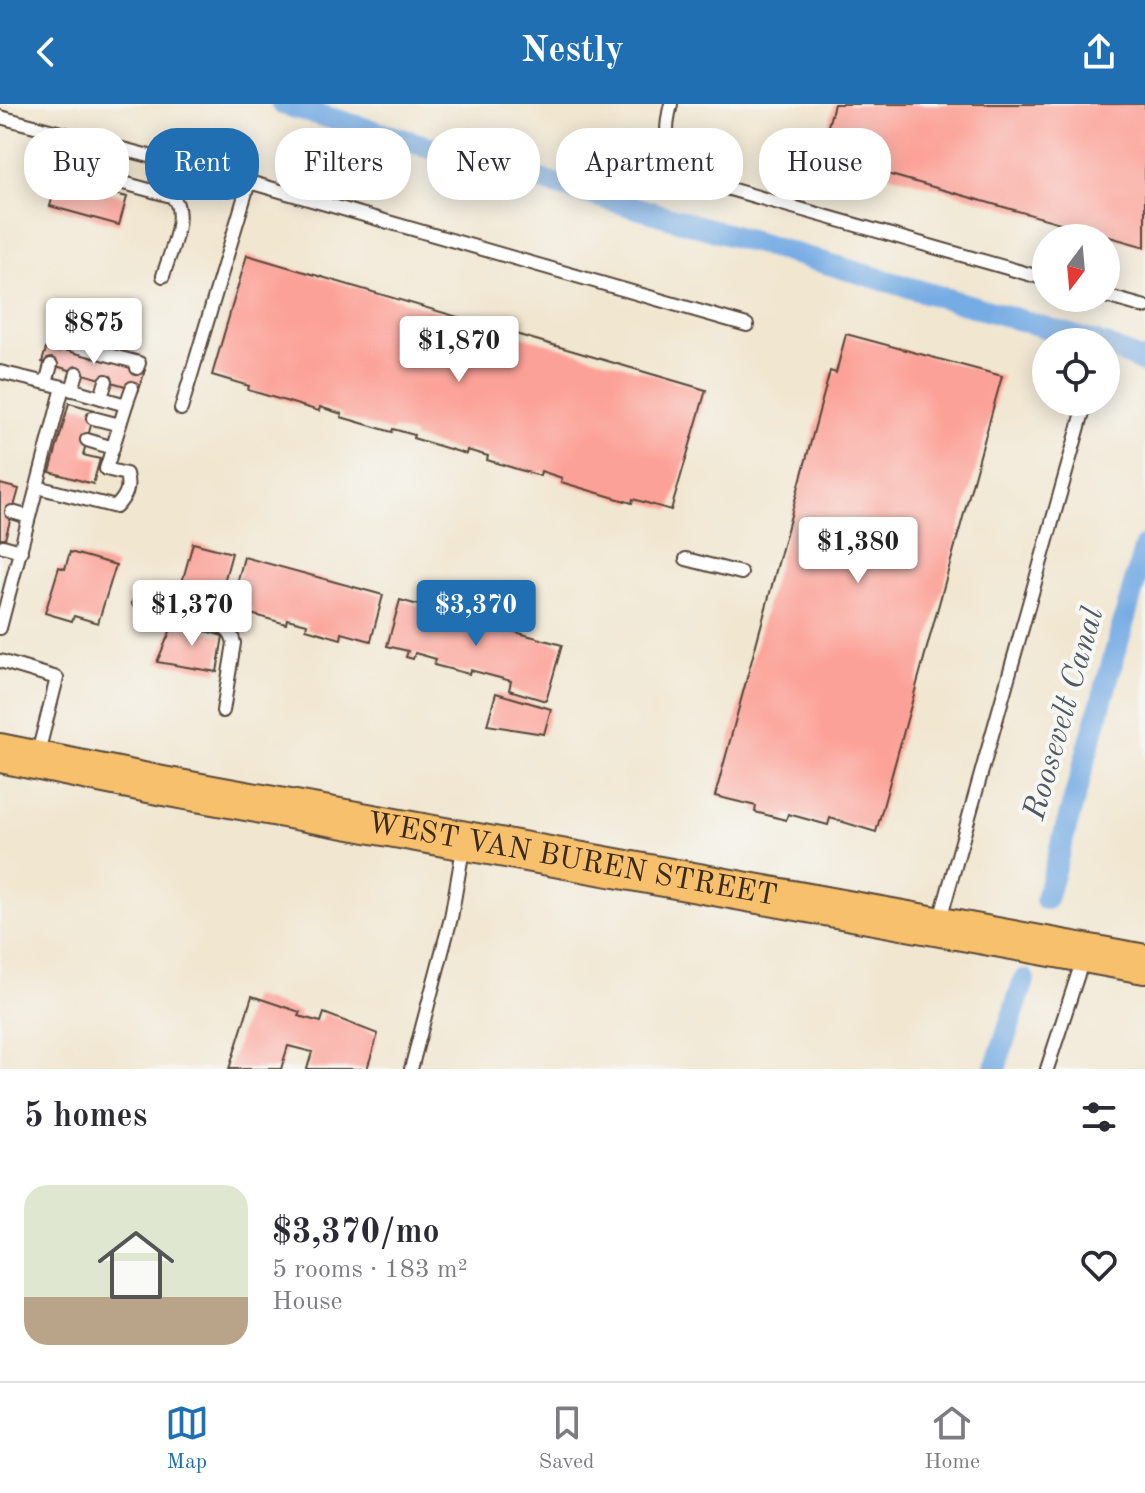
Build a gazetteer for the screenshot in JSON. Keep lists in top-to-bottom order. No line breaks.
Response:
{"streets":{"main road":["WEST VAN BUREN STREET"]},"water":["Roosevelt Canal"],"north":"bottom","page":{"header":"Nestly","chip":["Buy","Rent","Filters","New","Apartment","House"],"price":["$875","$1,870","$1,380","$1,370","$3,370"],"heading":"5 homes","list":[{"name":"$3,370/mo","note":"5 rooms · 183 m² · House"}],"tabs":["Map","Saved","Home"]}}
